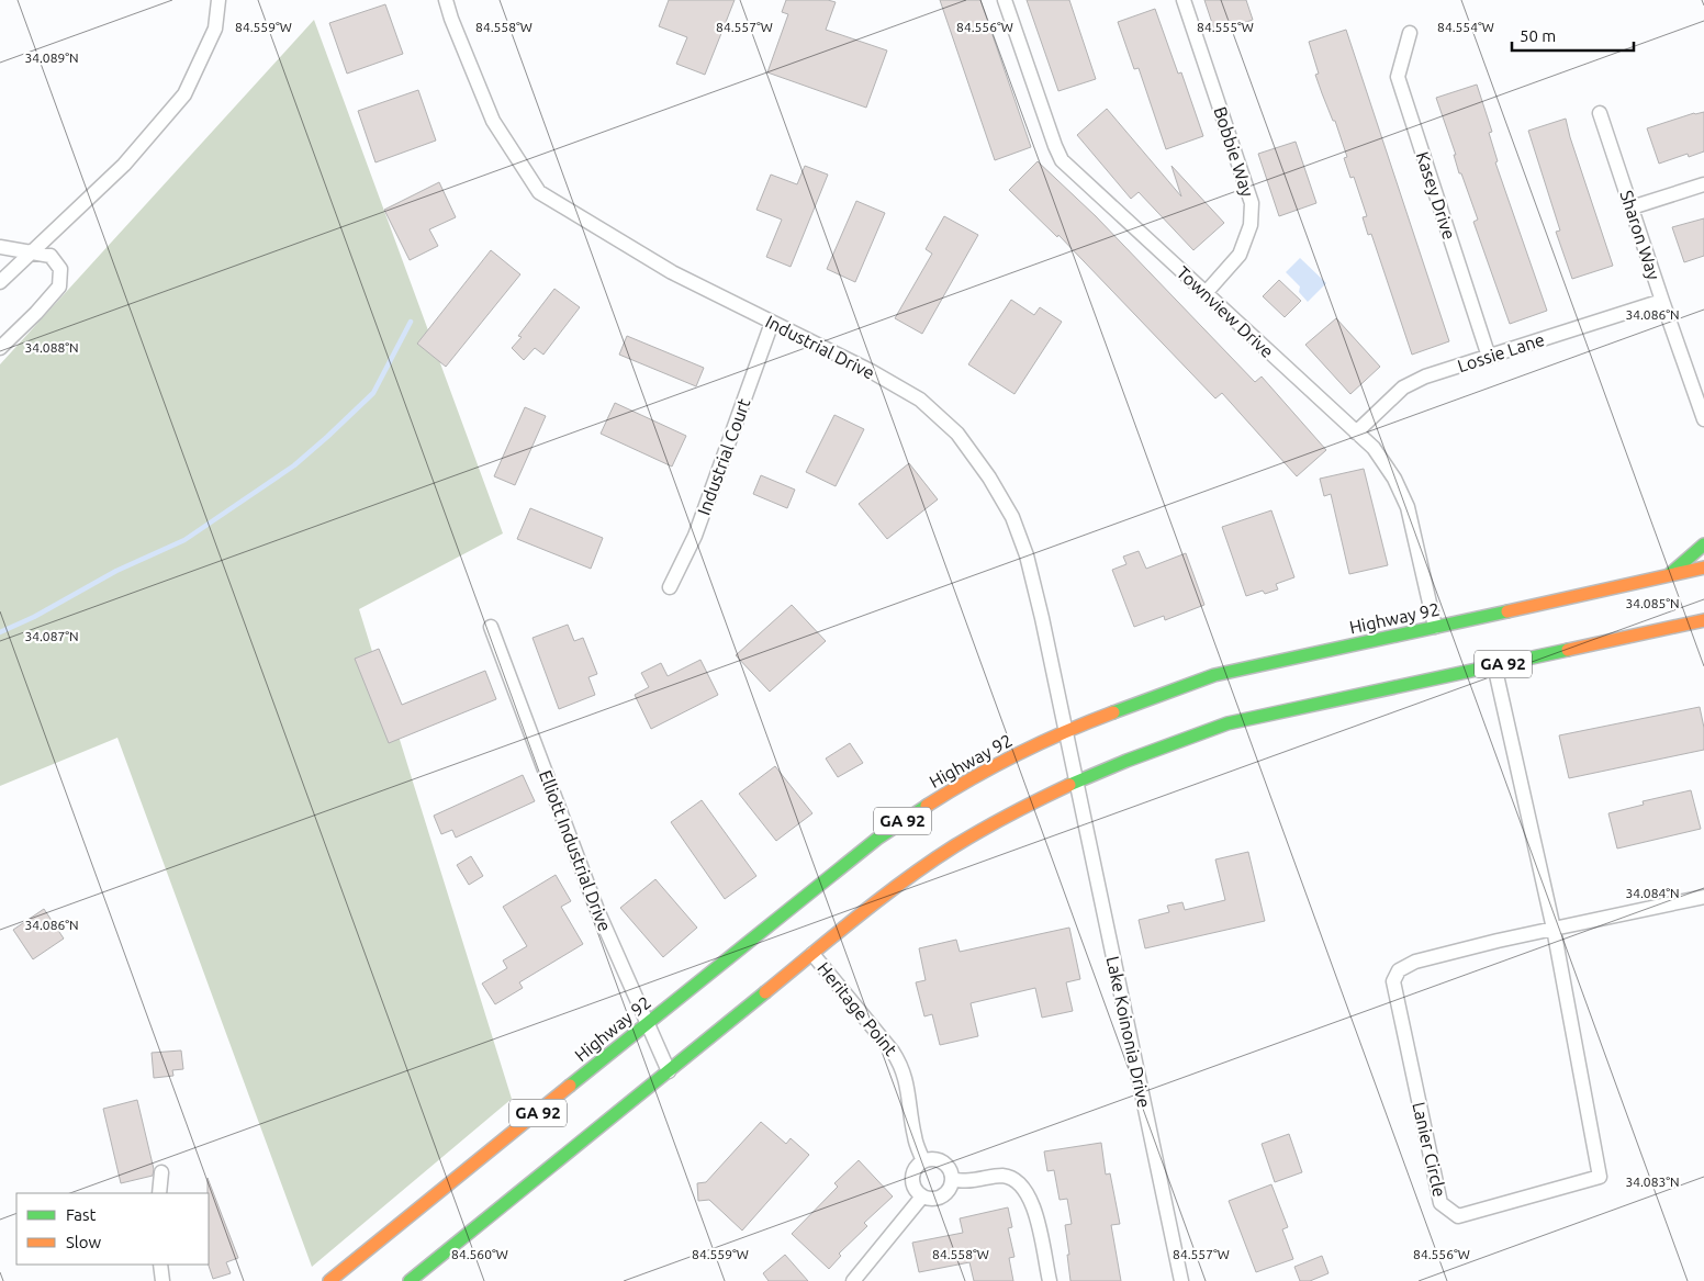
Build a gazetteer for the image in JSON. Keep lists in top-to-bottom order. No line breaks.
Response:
{"streets":{"main road":["Highway 92","GA 92"],"street":["Bobbie Way","Kasey Drive","Sharon Way","Townview Drive","Industrial Drive","Lossie Lane","Industrial Court","Elliott Industrial Drive","Heritage Point","Lake Koinonia Drive","Lanier Circle"]},"crossings":[["Bobbie Way","Townview Drive"],["Kasey Drive","Lossie Lane"],["Sharon Way","Lossie Lane"],["Townview Drive","Lossie Lane"],["Townview Drive","Highway 92"],["Industrial Drive","Industrial Court"],["Industrial Drive","Highway 92"],["Industrial Drive","GA 92"],["Industrial Drive","Lake Koinonia Drive"],["Highway 92","Elliott Industrial Drive"],["GA 92","Elliott Industrial Drive"],["GA 92","Heritage Point"],["GA 92","Lake Koinonia Drive"],["GA 92","Lanier Circle"]],"legend":["Fast","Slow"],"scale_bar":"50 m","coordinates":["84.559°W","84.558°W","84.557°W","84.556°W","84.555°W","84.554°W","34.089°N","34.086°N","34.088°N","34.085°N","34.087°N","34.084°N","34.083°N","84.560°W"]}
